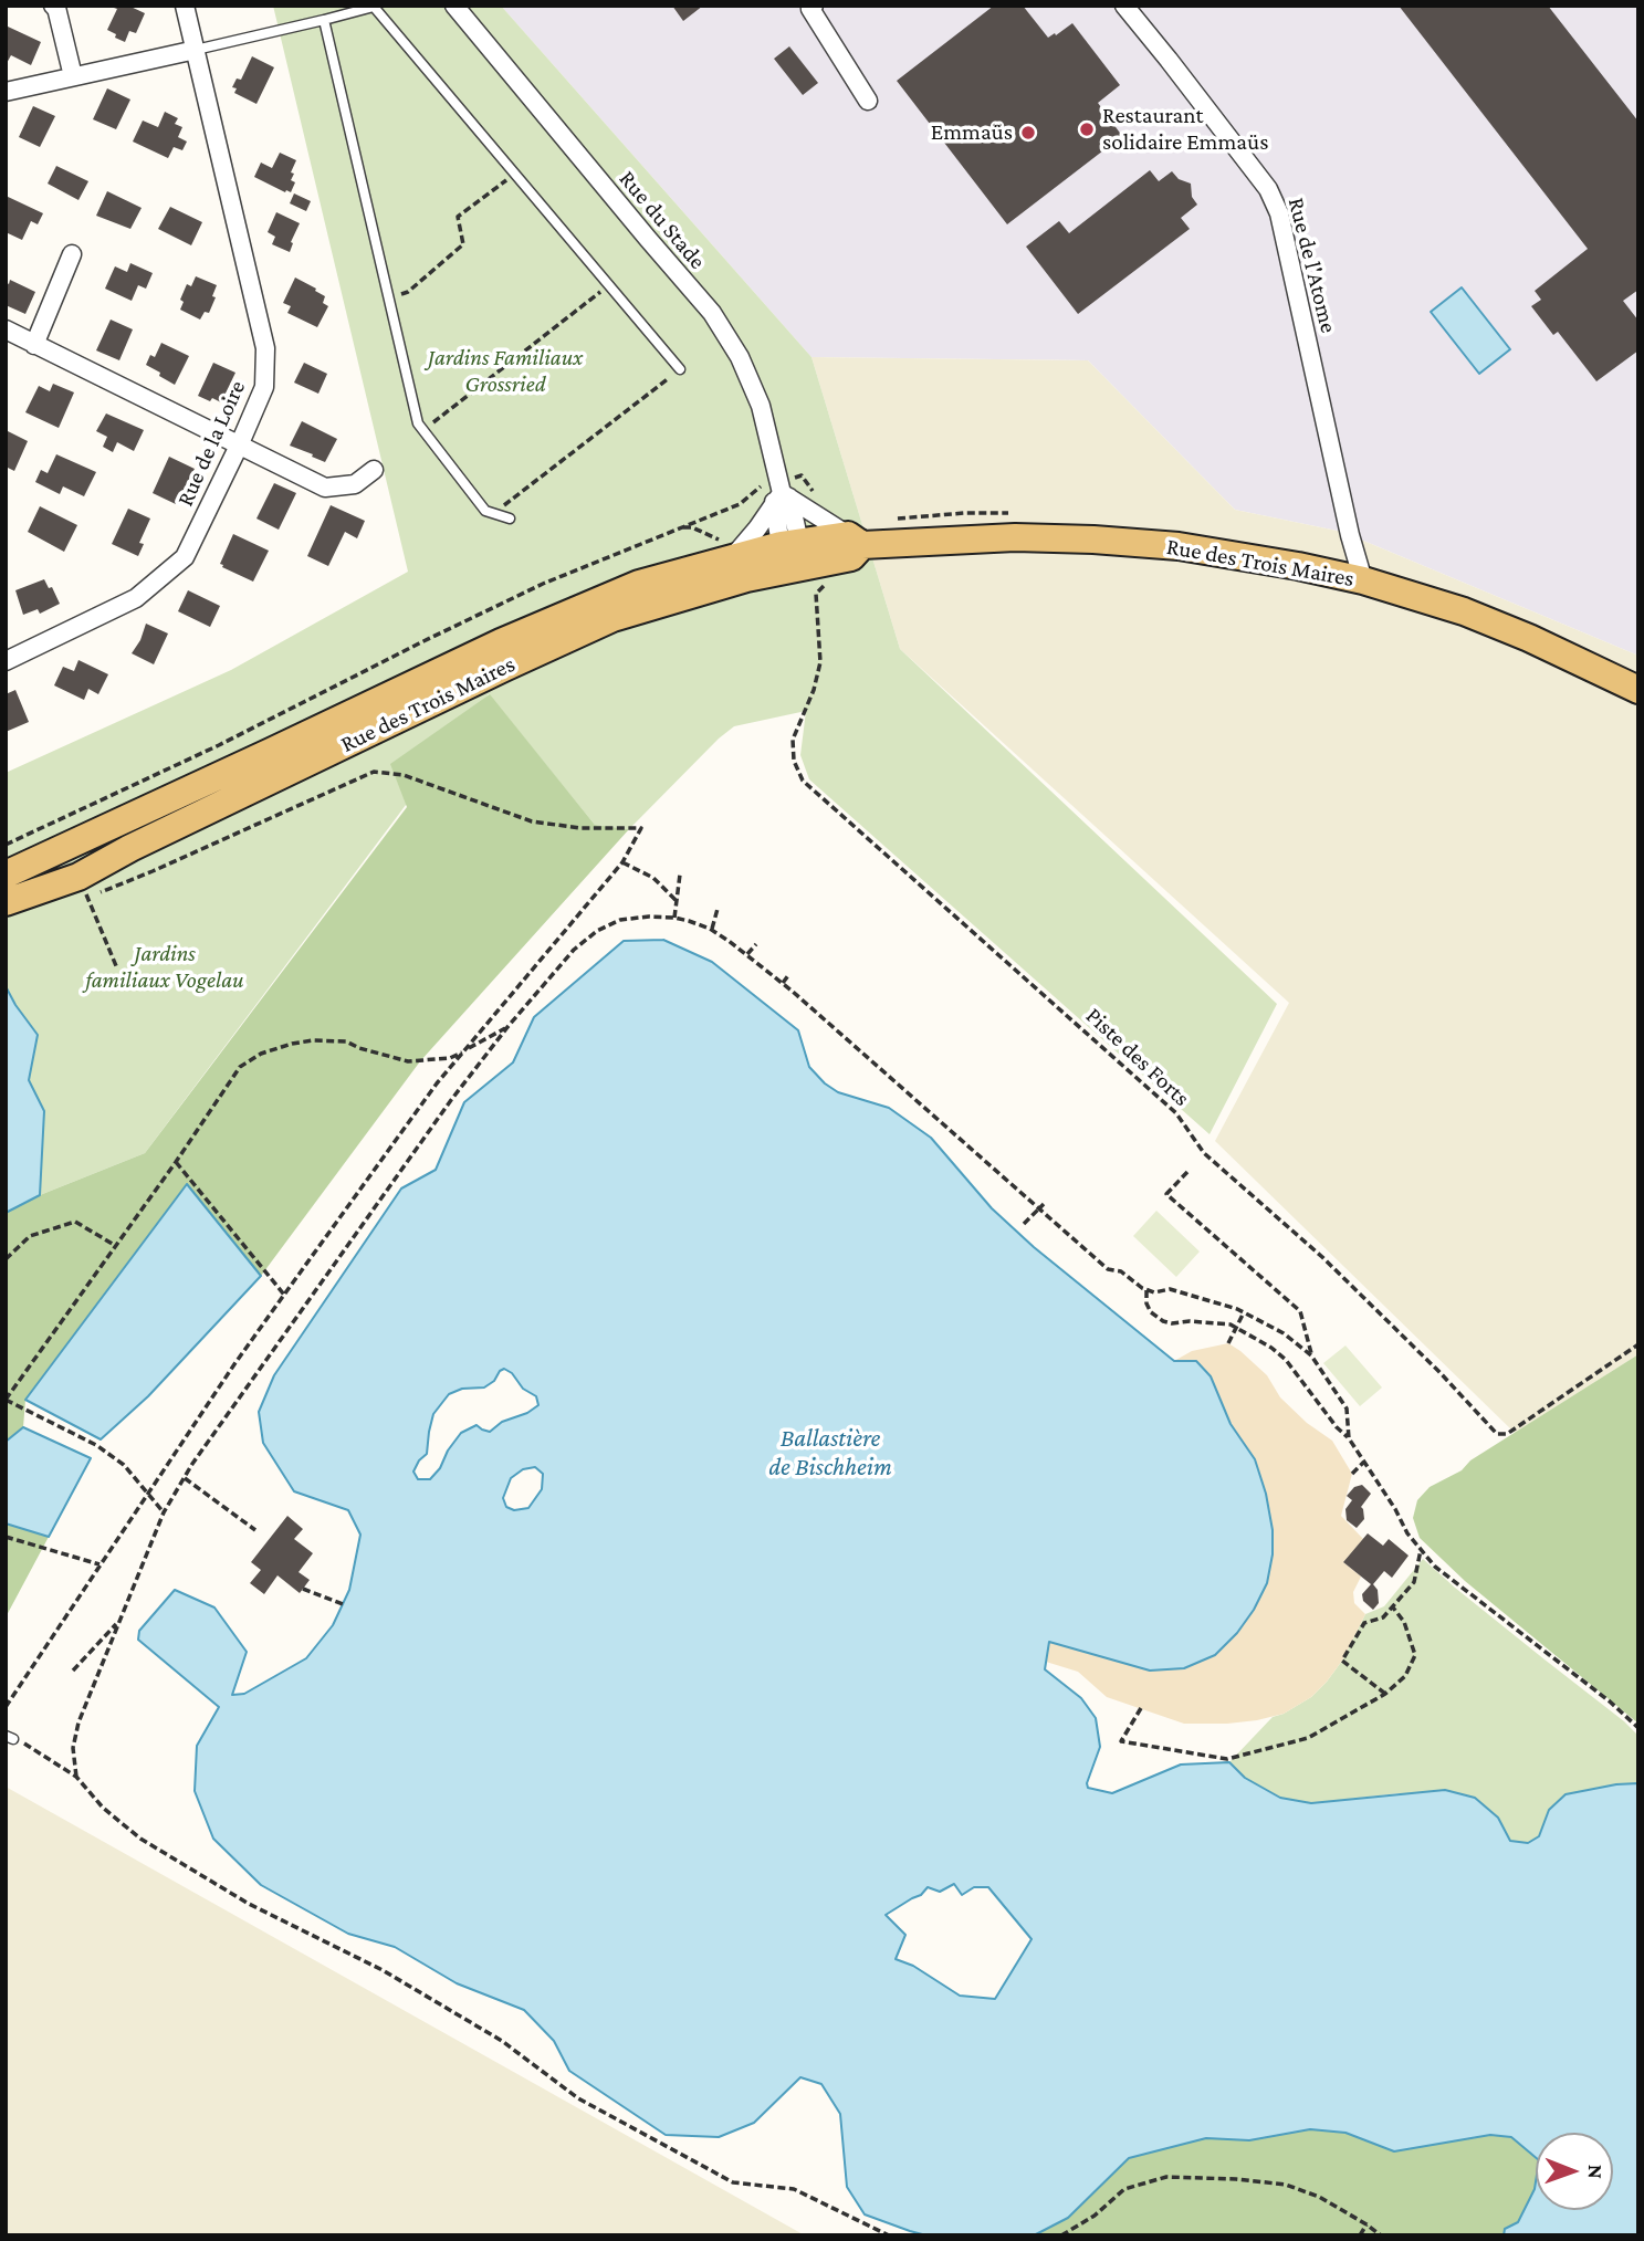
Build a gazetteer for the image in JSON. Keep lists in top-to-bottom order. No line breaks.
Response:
{"streets":{"main road":["Rue des Trois Maires"],"street":["Rue du Stade","Rue de l'Atome","Rue de la Loire"],"path":["Piste des Forts"]},"crossings":[["Rue du Stade","Rue des Trois Maires"],["Rue du Stade","Piste des Forts"],["Rue de l'Atome","Rue des Trois Maires"],["Rue des Trois Maires","Piste des Forts"]],"water":["Ballastière de Bischheim"],"parks":["Jardins Familiaux Grossried","Jardins familiaux Vogelau"],"places":["Restaurant solidaire Emmaüs","Emmaüs"],"north":"right"}
